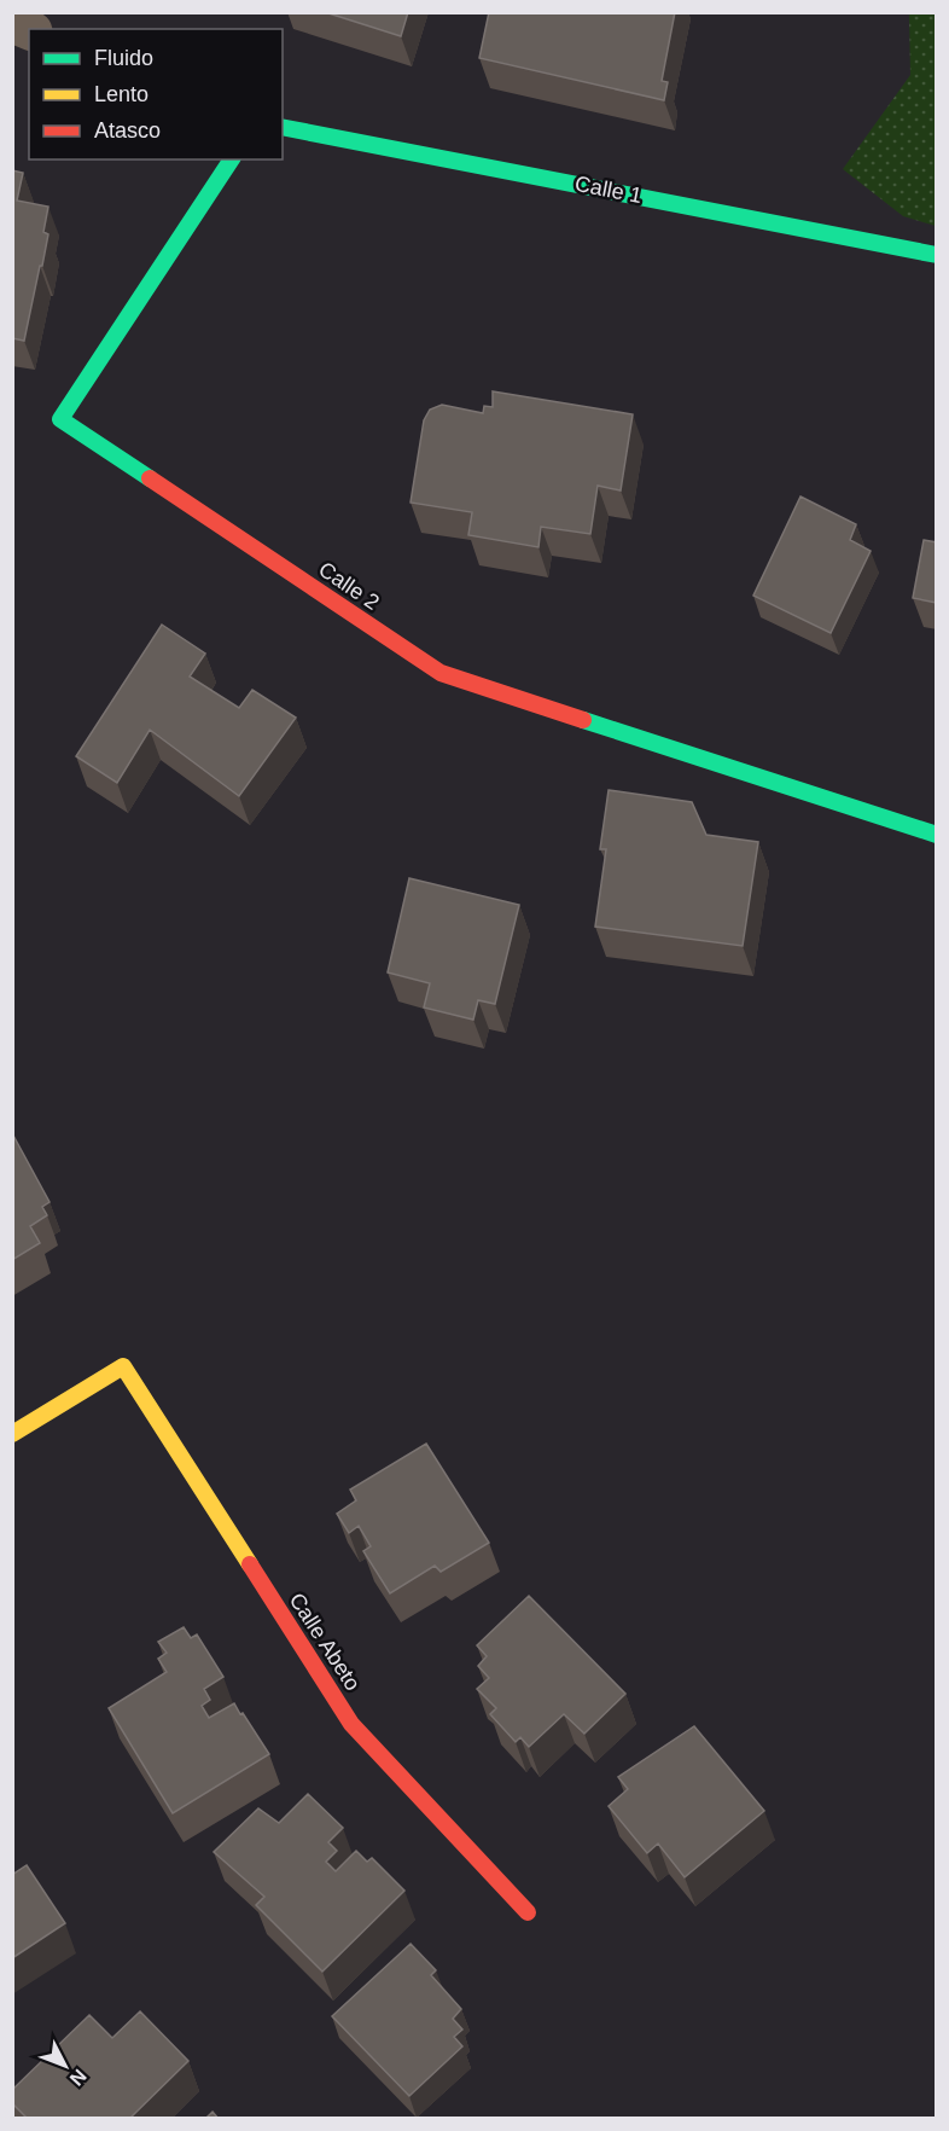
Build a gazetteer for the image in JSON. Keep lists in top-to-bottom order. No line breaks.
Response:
{"streets":{"street":["Calle 1","Calle 2","Calle Abeto"]},"legend":["Fluido","Lento","Atasco"],"north":"bottom right"}
